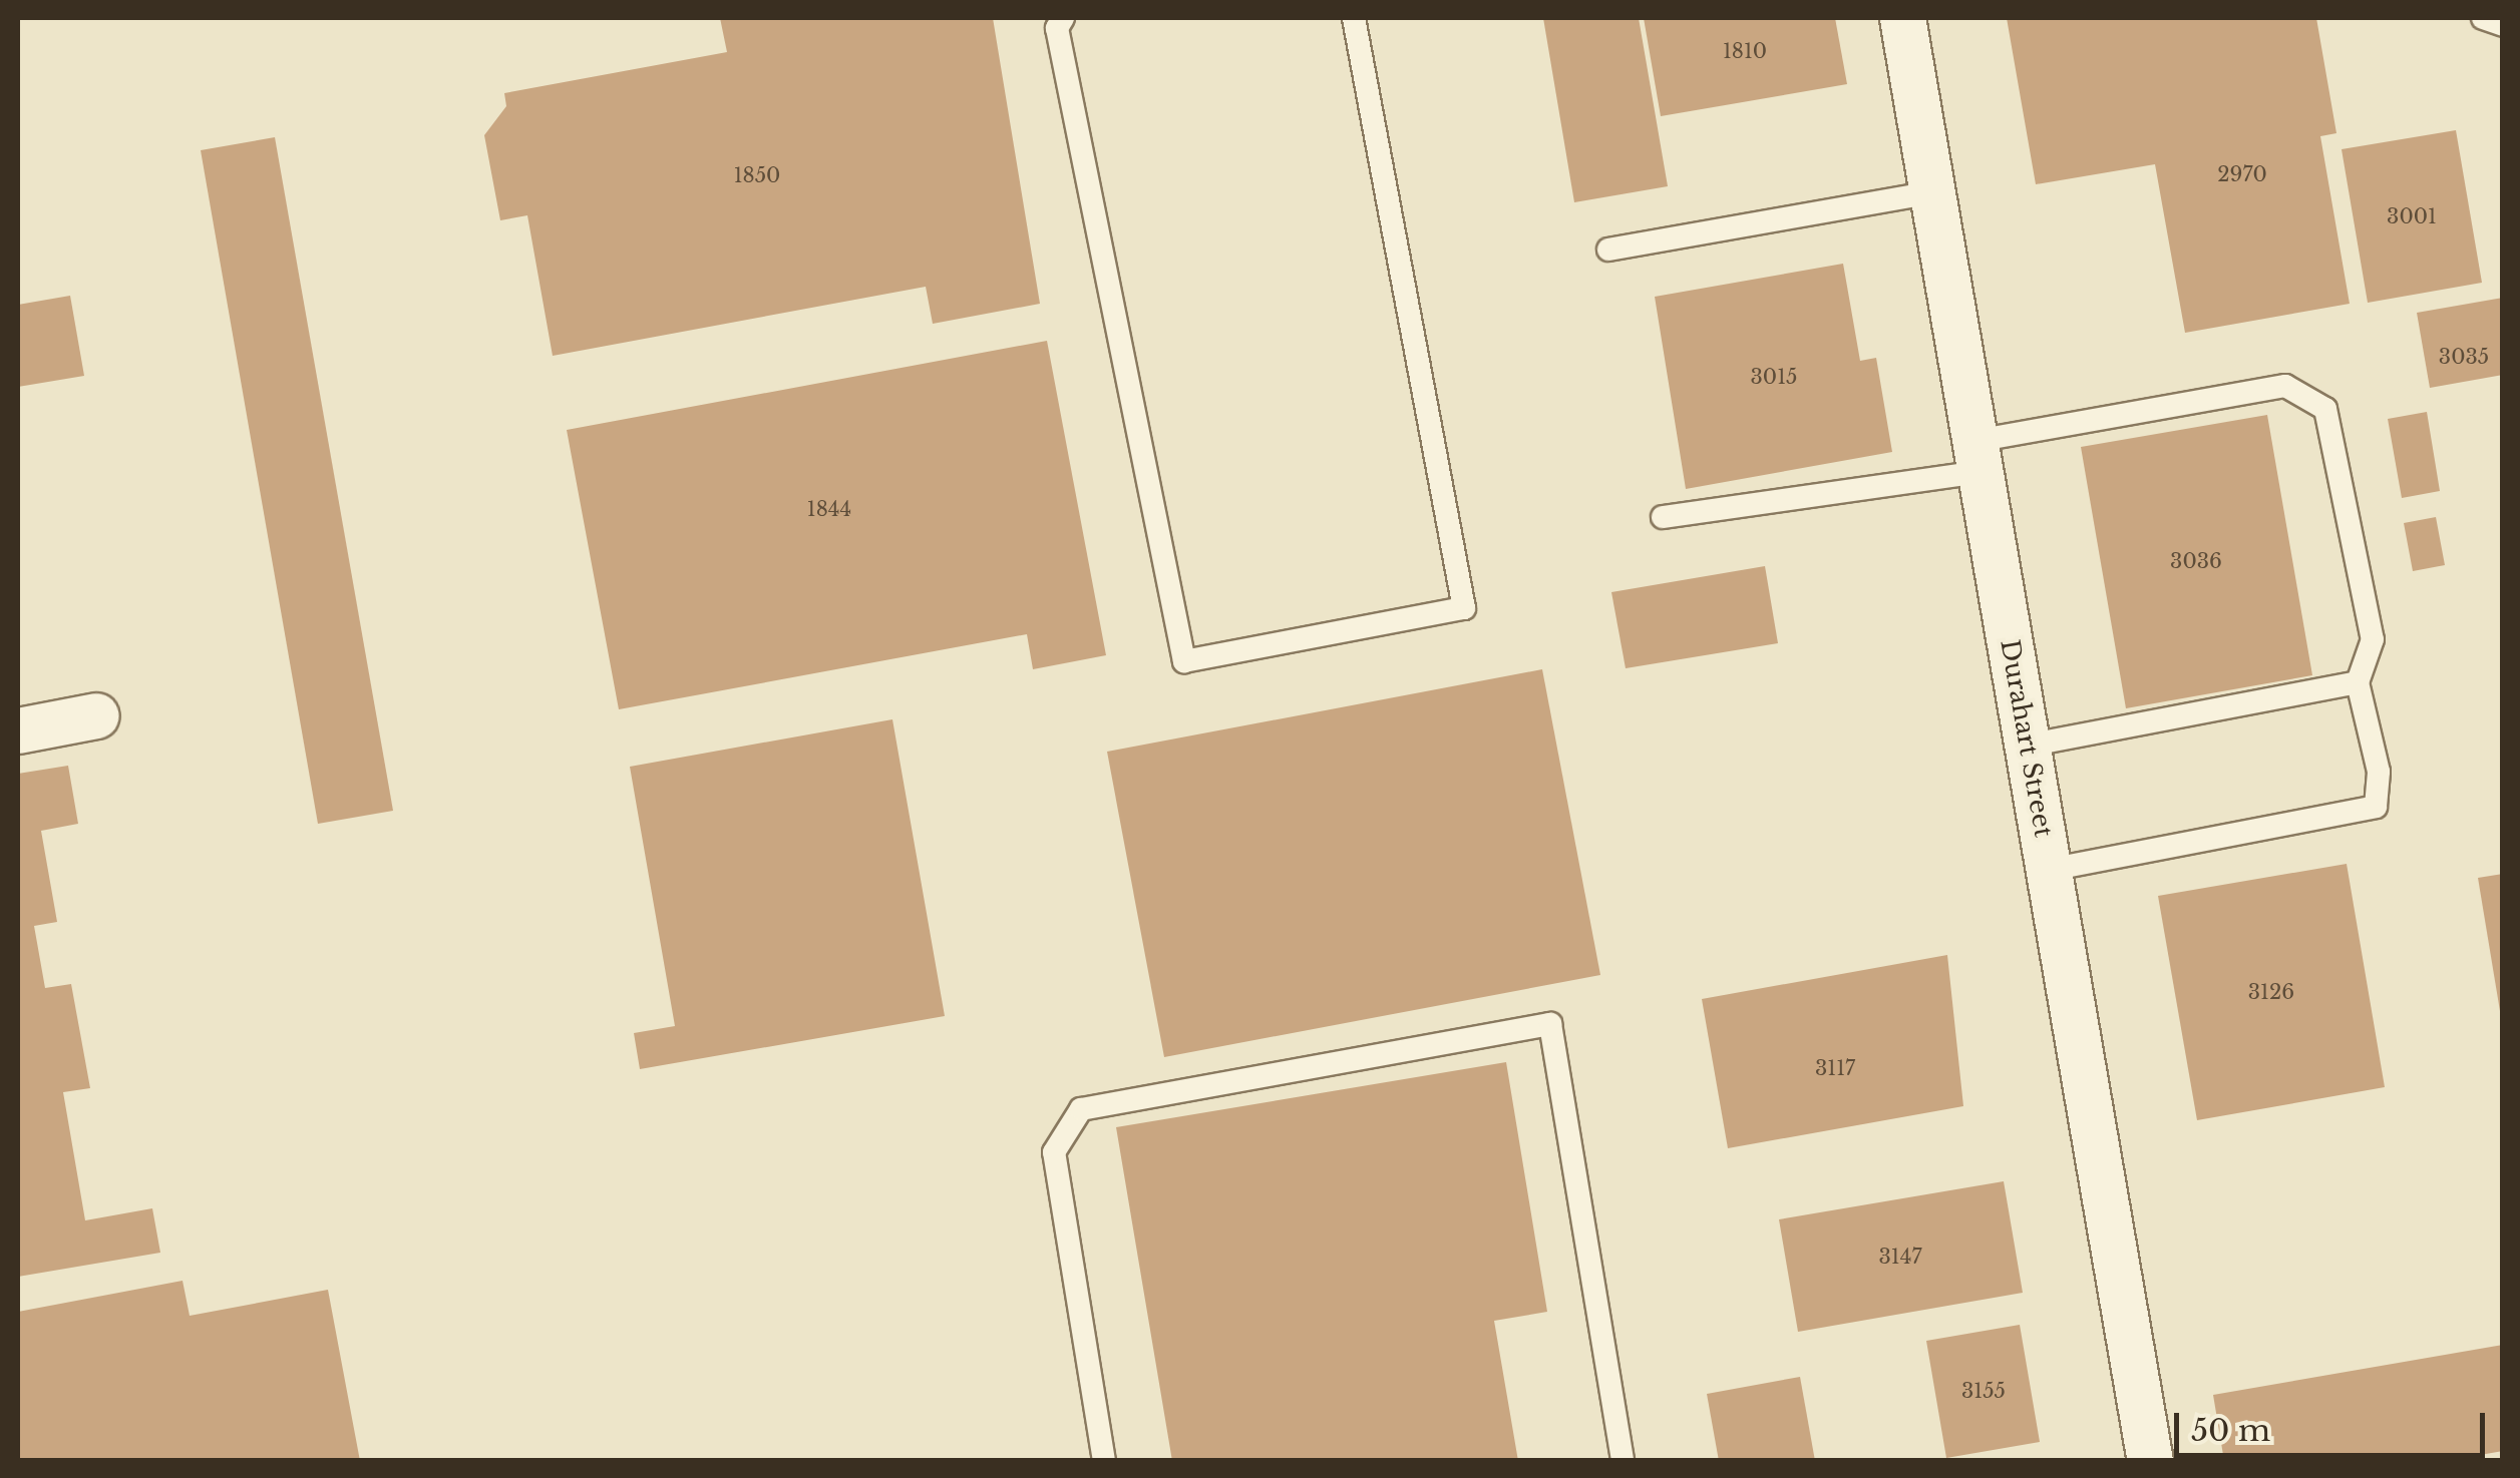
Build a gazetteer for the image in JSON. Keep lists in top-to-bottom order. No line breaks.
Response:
{"streets":{"street":["Durahart Street"]},"house_numbers":["1810","2970","1850","3001","3035","3015","1844","3036","3126","3117","3147","3155"],"scale_bar":"50 m"}
